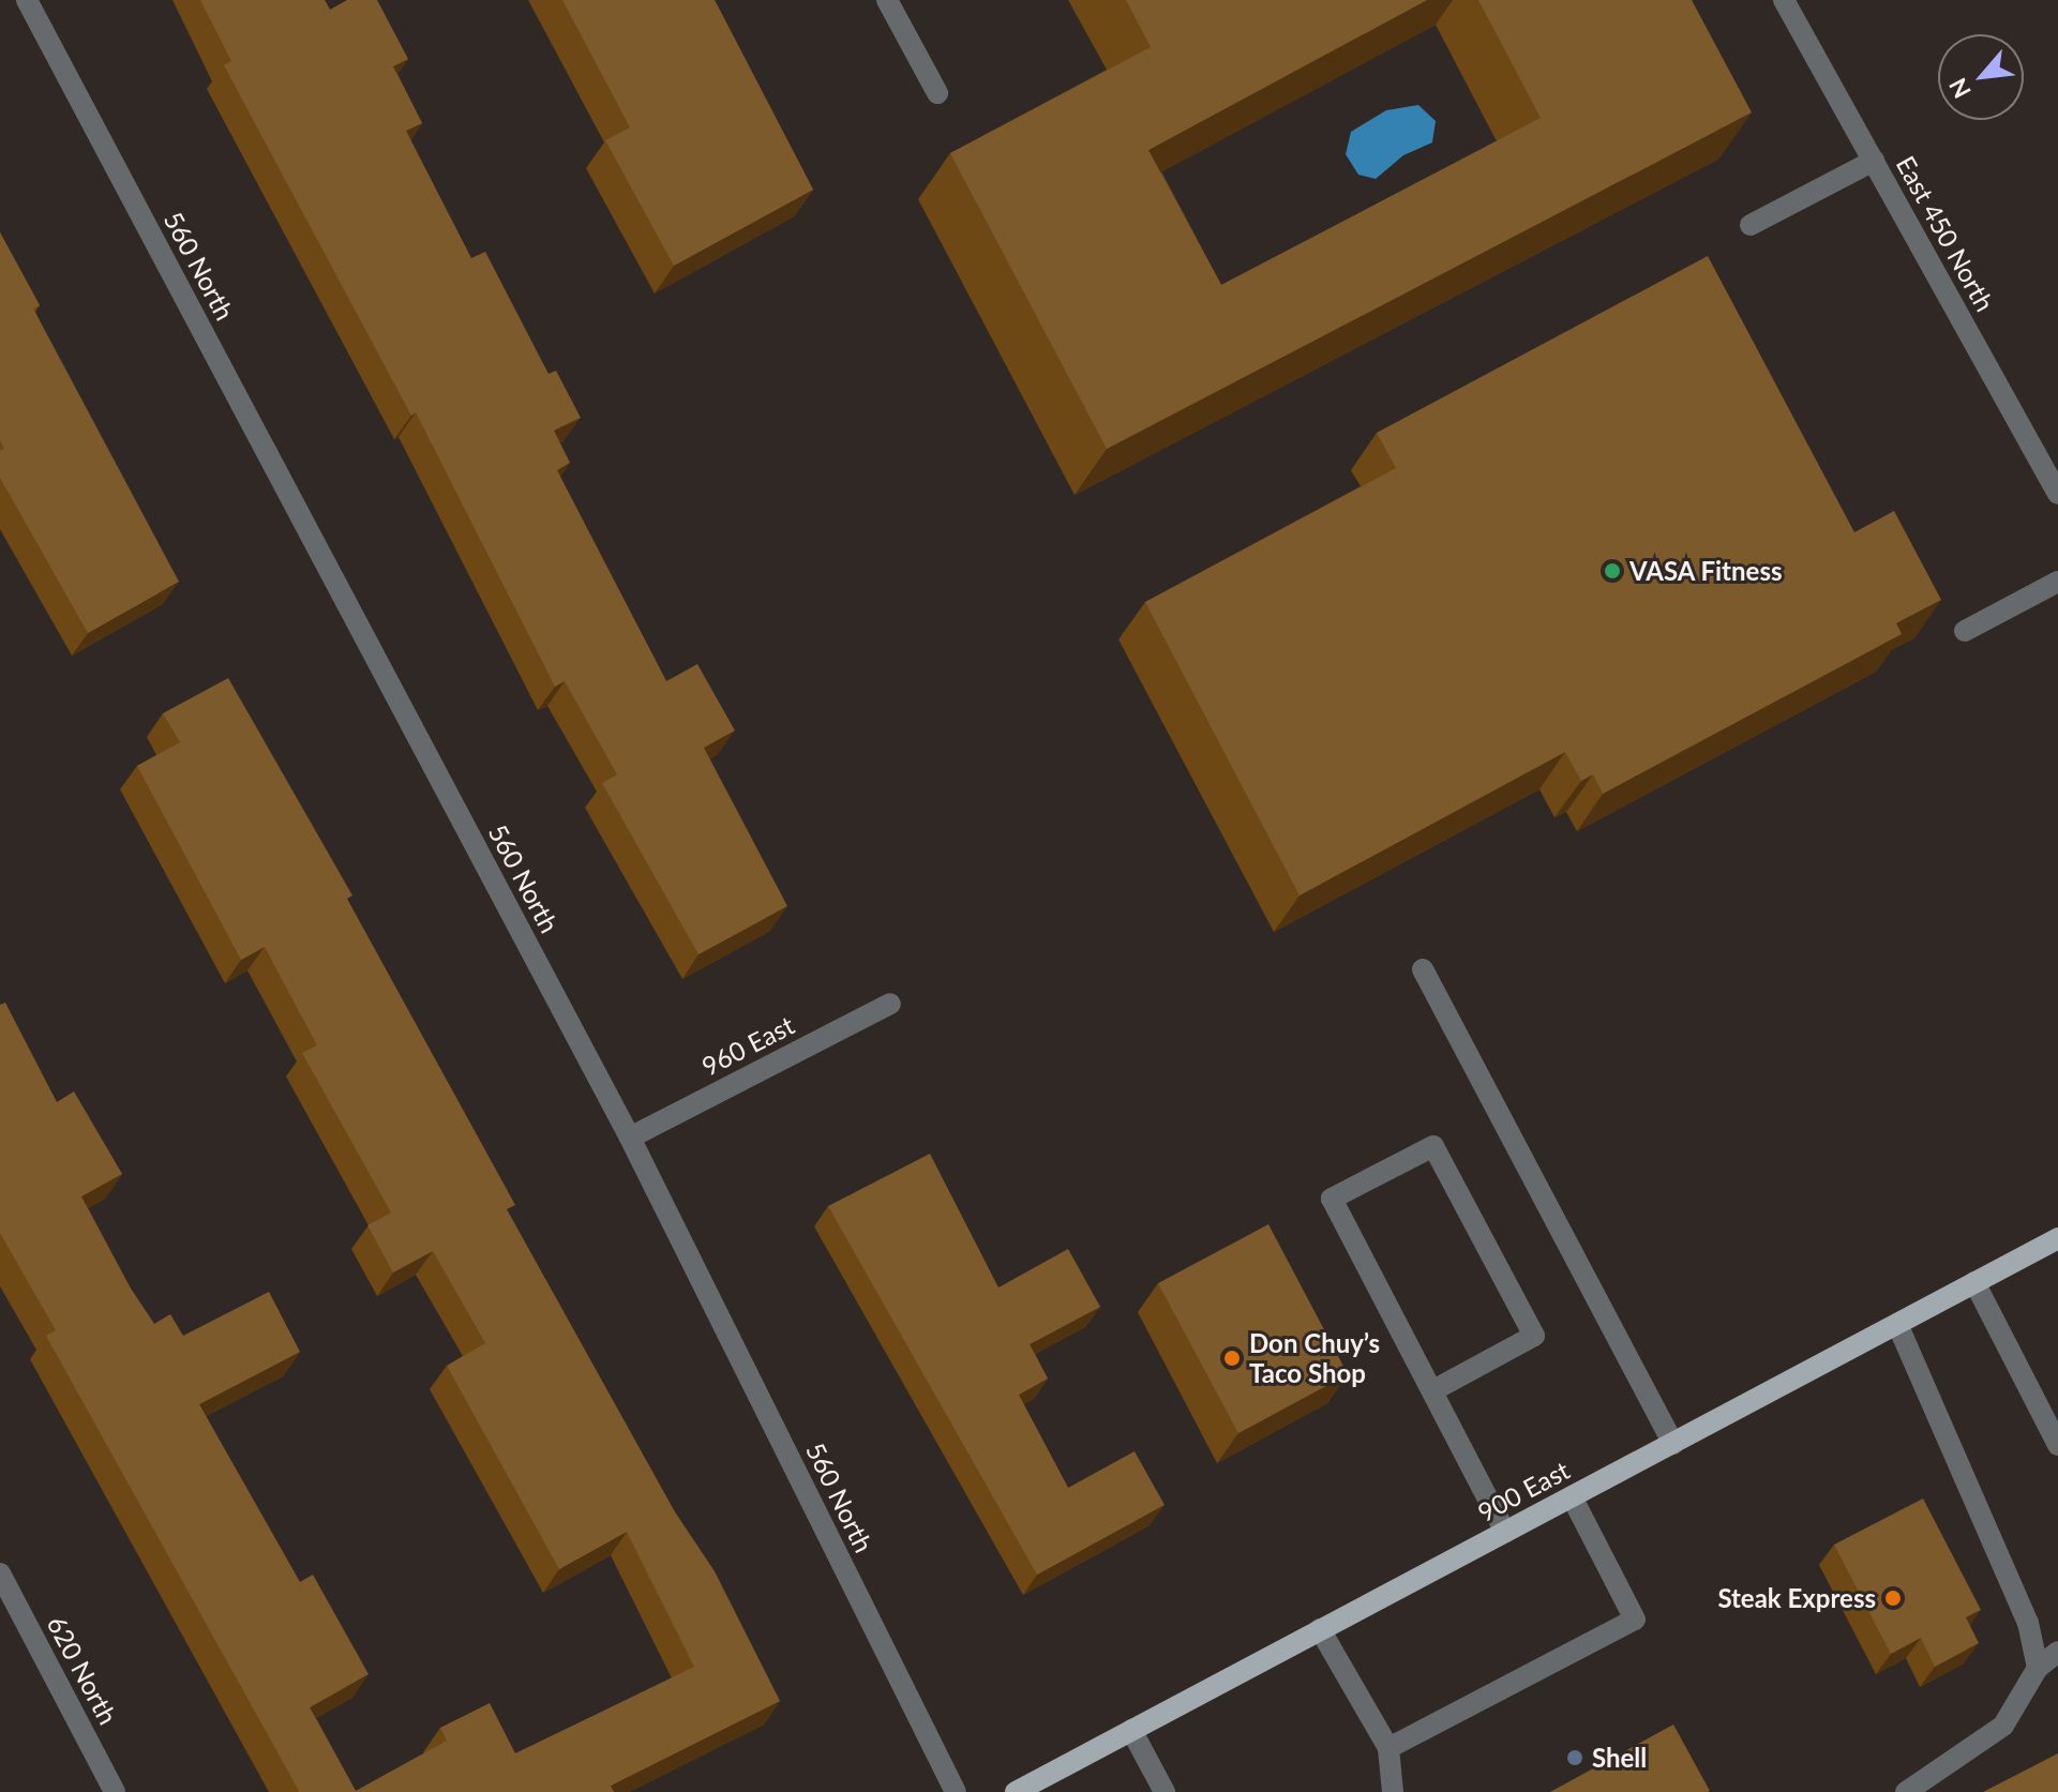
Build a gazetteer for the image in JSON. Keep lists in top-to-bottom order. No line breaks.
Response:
{"streets":{"main road":["900 East"],"street":["East 450 North","560 North","960 East","620 North"]},"crossings":[["560 North","960 East"]],"places":["VASA Fitness","Don Chuy’s Taco Shop","Steak Express","Shell"],"north":"bottom left"}
